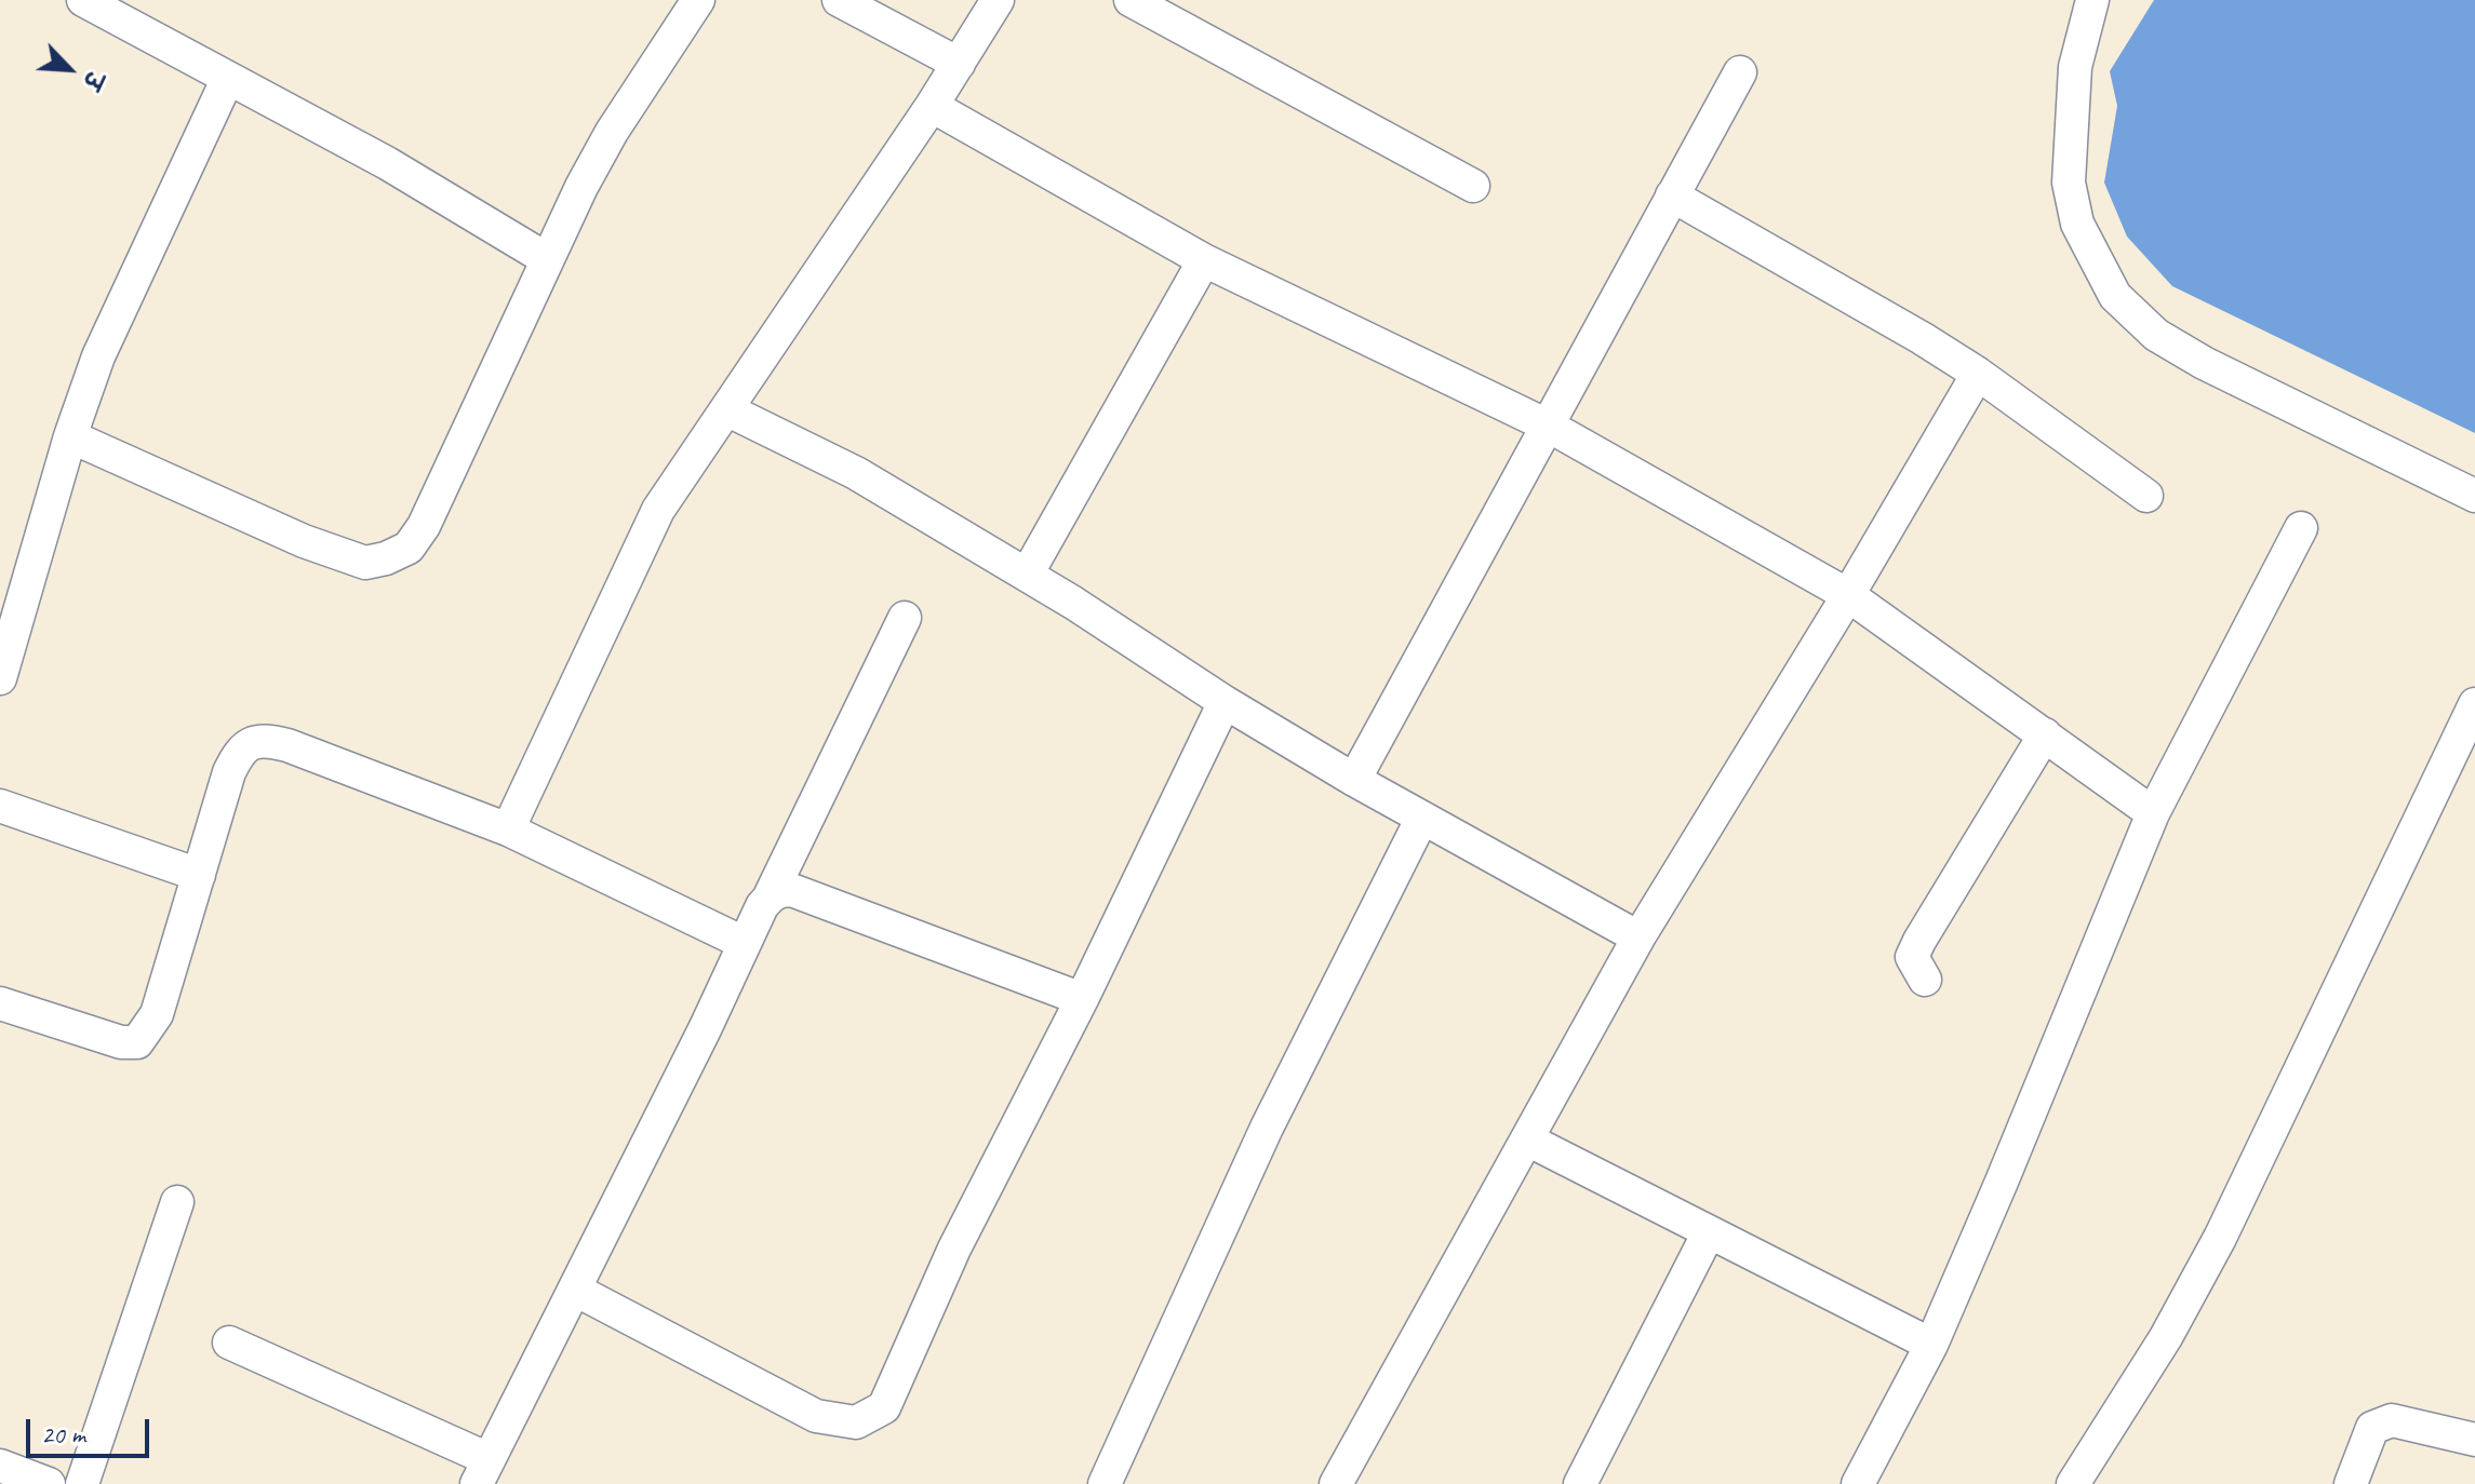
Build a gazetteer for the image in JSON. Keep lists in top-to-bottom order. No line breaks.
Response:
{"scale_bar":"20 m","north":"bottom right"}
